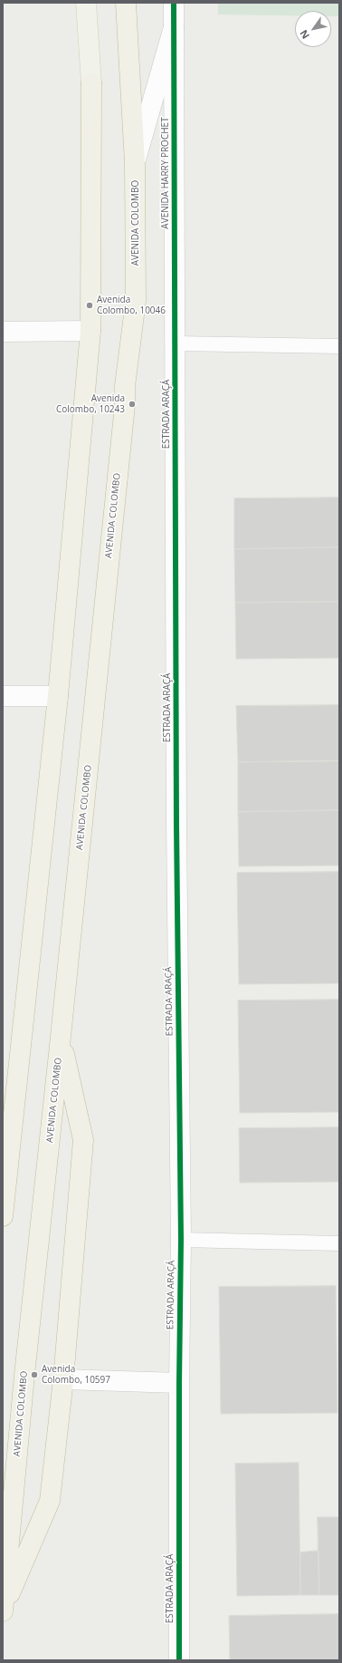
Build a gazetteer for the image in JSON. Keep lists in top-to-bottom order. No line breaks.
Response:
{"streets":{"highway":["AVENIDA COLOMBO"],"street":["AVENIDA HARRY PROCHET","ESTRADA ARAÇÁ"]},"crossings":[["AVENIDA HARRY PROCHET","ESTRADA ARAÇÁ"]],"places":["Avenida Colombo, 10046","Avenida Colombo, 10243","Avenida Colombo, 10597"],"north":"bottom left"}
